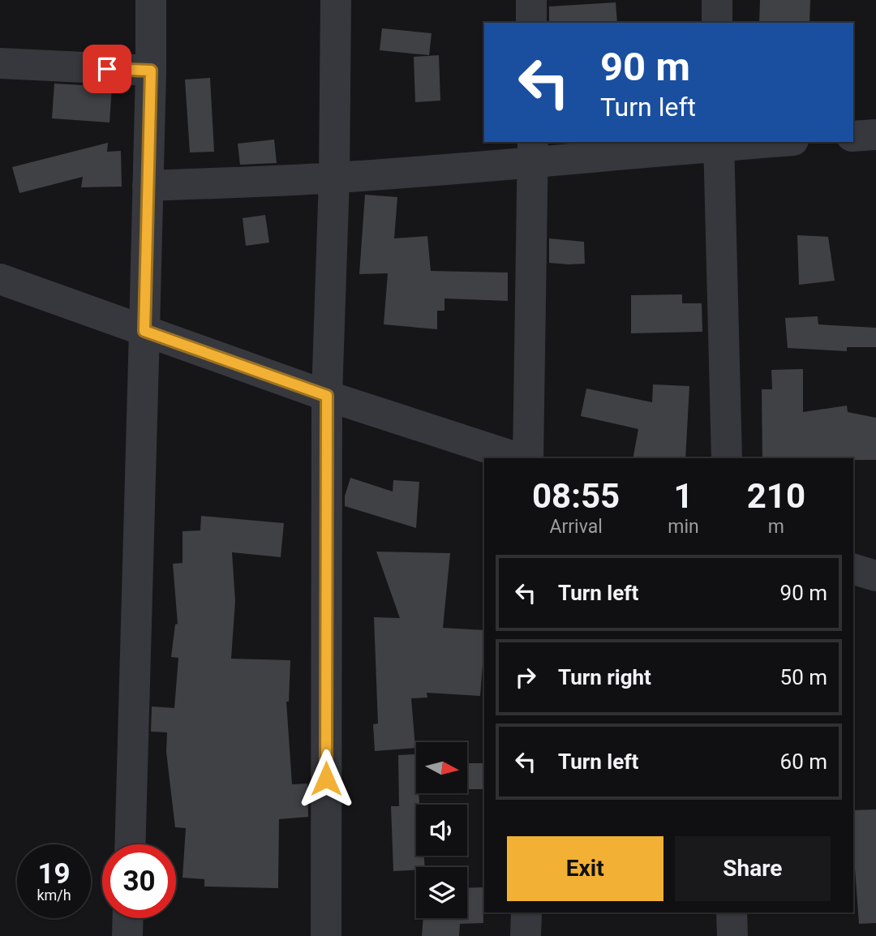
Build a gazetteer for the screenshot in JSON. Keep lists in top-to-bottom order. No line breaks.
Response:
{"north":"right","page":{"turn":["90 m","Turn left"],"eta":["08:55","Arrival","1","min","210","m"],"list":[{"name":"Turn left","value":"90 m"},{"name":"Turn right","value":"50 m"},{"name":"Turn left","value":"60 m"}],"buttons":["Exit","Share"],"speed":"19 km/h","limit":"30"}}
